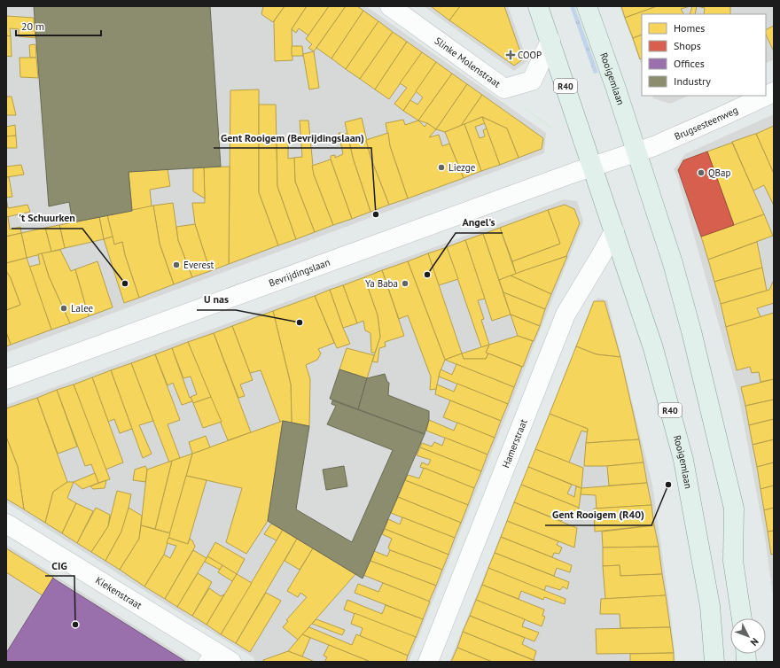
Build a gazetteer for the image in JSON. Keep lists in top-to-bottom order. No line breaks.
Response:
{"streets":{"main road":["Rooigemlaan","R40"],"street":["Slinke Molenstraat","Brugsesteenweg","Bevrijdingslaan","Hamerstraat","Kiekenstraat"]},"crossings":[["Slinke Molenstraat","Rooigemlaan"],["Rooigemlaan","Brugsesteenweg"],["Rooigemlaan","Bevrijdingslaan"],["Rooigemlaan","Hamerstraat"]],"places":{"health":["COOP"],"other":["Liezge","QBap","Gent Rooigem (Bevrijdingslaan)","Everest","Angel's","'t Schuurken","Ya Baba","Lalee","U nas","Gent Rooigem (R40)","CIG"]},"legend":["Homes","Shops","Offices","Industry"],"scale_bar":"20 m","north":"bottom right"}
